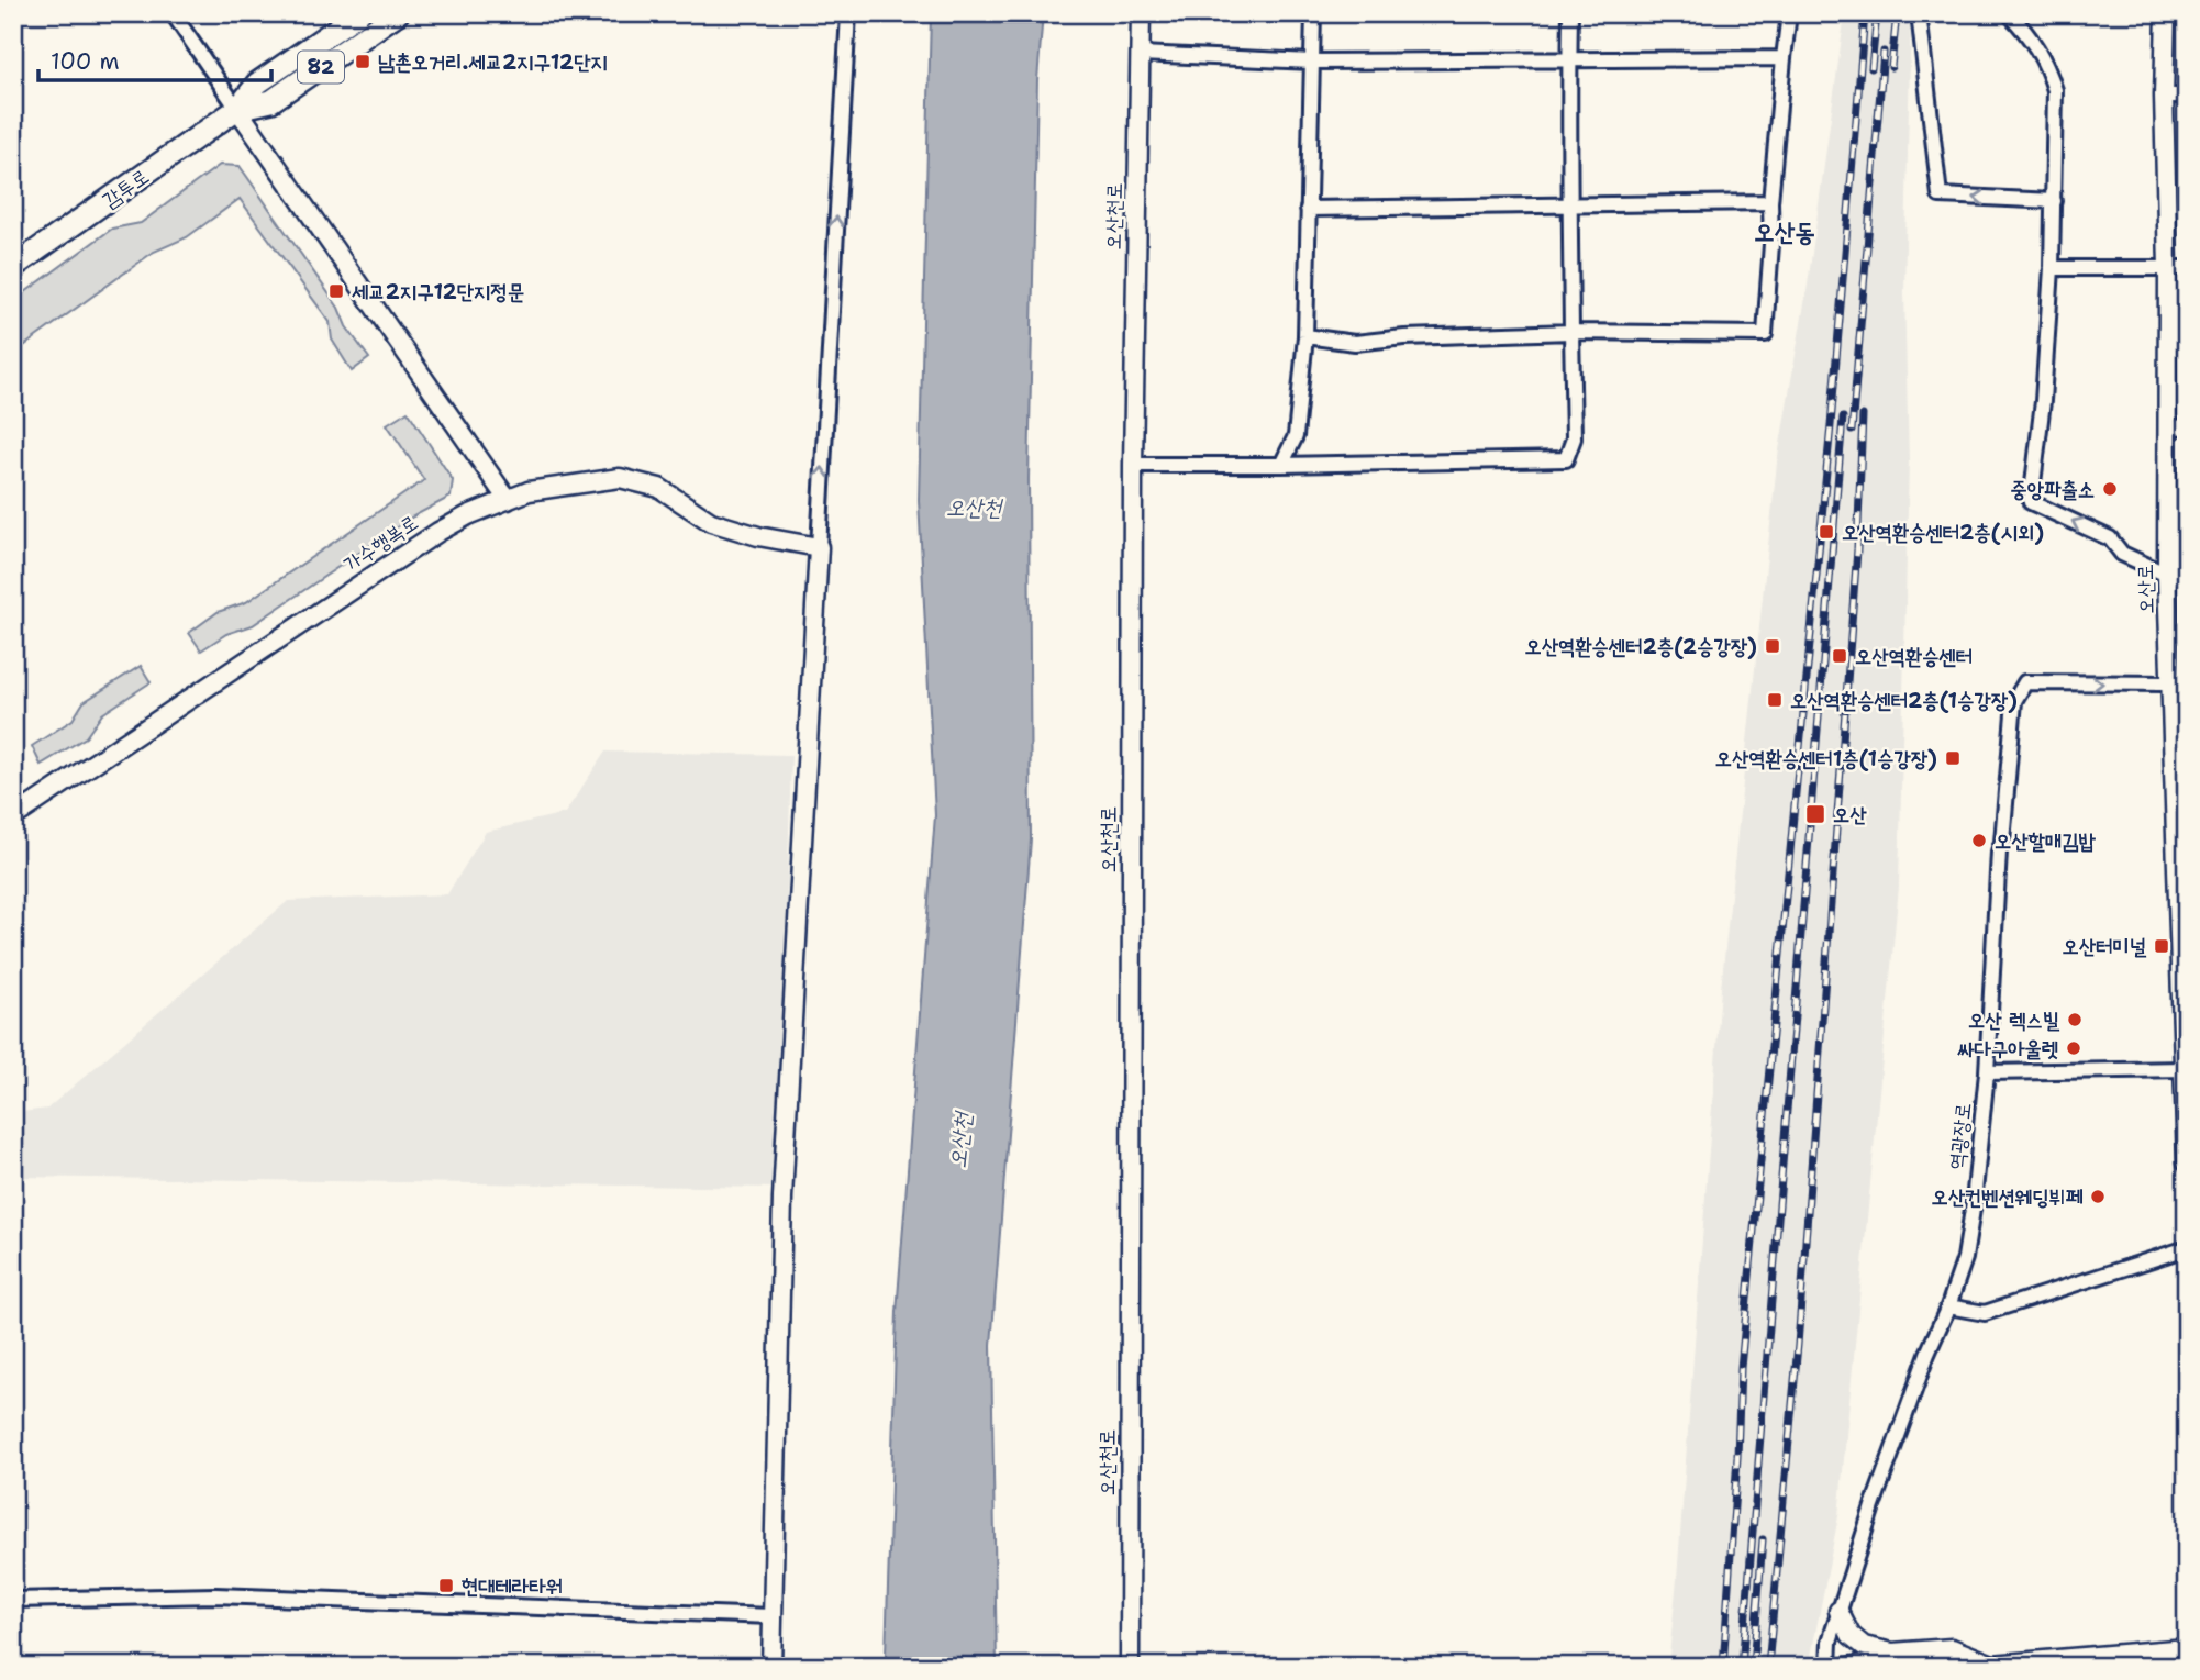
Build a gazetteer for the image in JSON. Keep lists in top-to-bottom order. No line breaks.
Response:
{"streets":{"main road":["82","감투로"],"street":["오산천로","가수행복로","오산로","역광장로"]},"crossings":[["오산로","역광장로"]],"districts":["오산동"],"water":["오산천"],"places":{"transit":["남촌오거리.세교2지구12단지","세교2지구12단지정문","오산역환승센터2층(시외)","오산역환승센터2층(2승강장)","오산역환승센터","오산역환승센터2층(1승강장)","오산역환승센터1층(1승강장)","오산","오산터미널","현대테라타워"],"other":["중앙파출소","오산할매김밥","오산 렉스빌","싸다구아울렛","오산컨벤션웨딩뷔페"]},"scale_bar":"100 m"}
